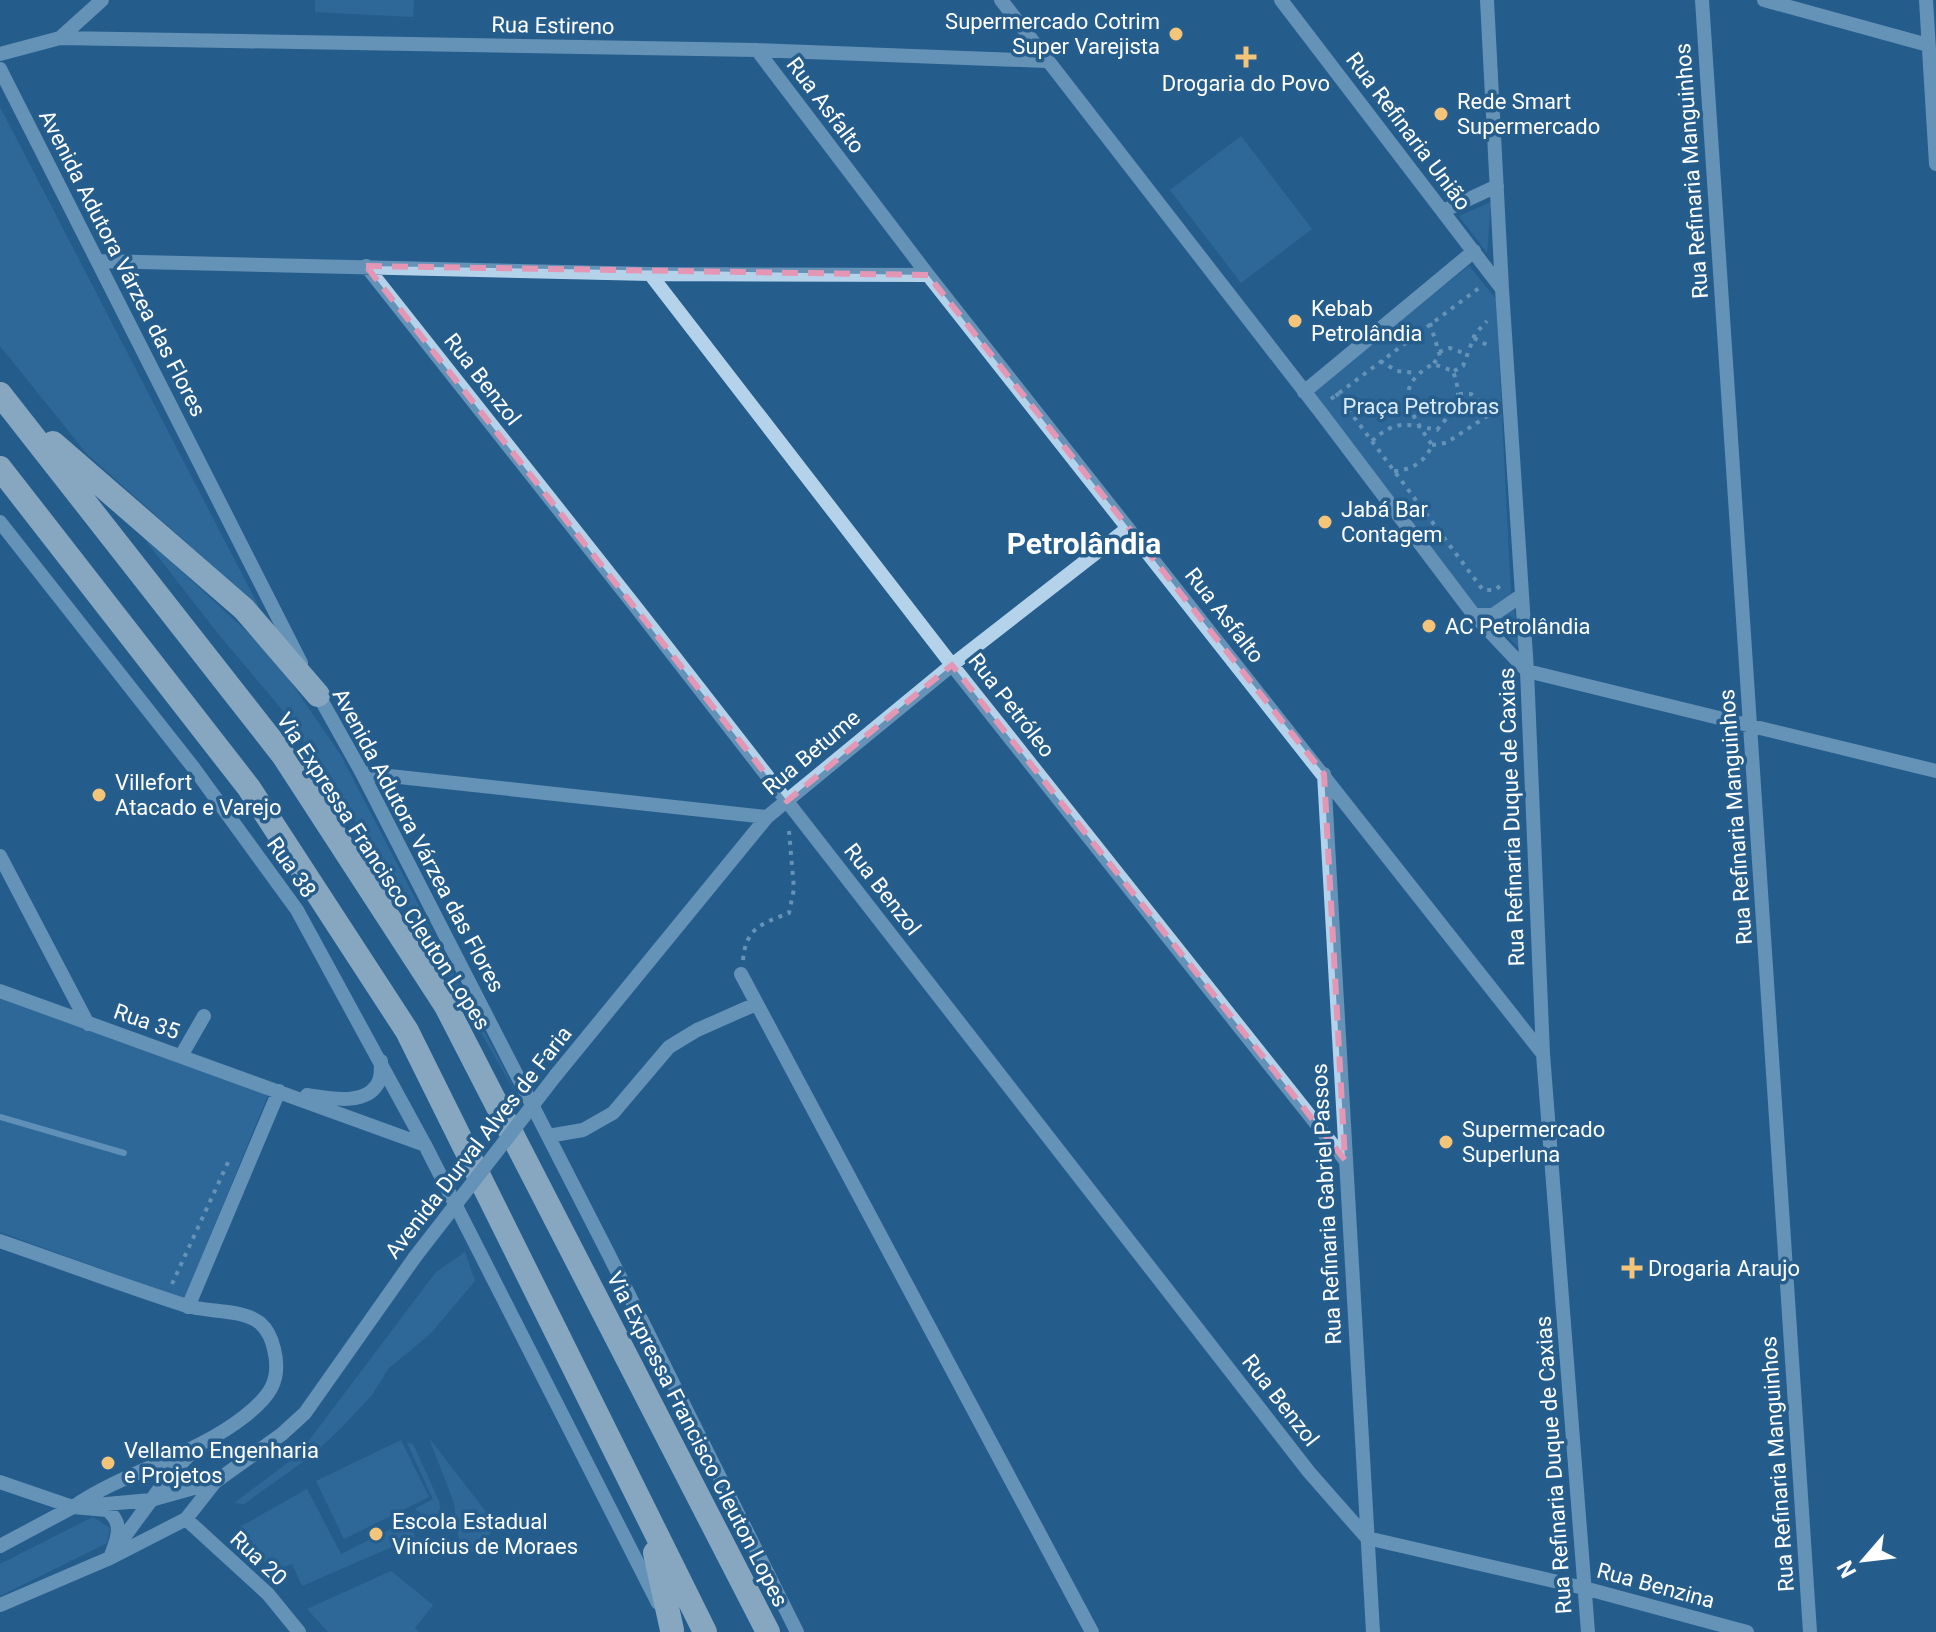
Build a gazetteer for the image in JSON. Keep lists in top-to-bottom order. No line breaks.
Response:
{"streets":{"highway":["Via Expressa Francisco Cleuton Lopes"],"street":["Rua Estireno","Rua Asfalto","Rua Refinaria União","Rua Refinaria Manguinhos","Avenida Adutora Várzea das Flores","Rua Benzol","Rua Petróleo","Rua Betume","Rua Refinaria Duque de Caxias","Rua 38","Rua 35","Avenida Durval Alves de Faria","Rua Refinaria Gabriel Passos","Rua 20","Rua Benzina"]},"crossings":[["Rua Estireno","Rua Asfalto"],["Rua Asfalto","Rua Betume"],["Rua Asfalto","Rua Refinaria Duque de Caxias"],["Rua Asfalto","Rua Refinaria Gabriel Passos"],["Rua Refinaria União","Rua Refinaria Duque de Caxias"],["Avenida Adutora Várzea das Flores","Rua Betume"],["Rua Benzol","Rua Betume"],["Rua Benzol","Rua Refinaria Gabriel Passos"],["Rua Benzol","Rua Benzina"],["Rua Petróleo","Rua Betume"],["Rua Petróleo","Rua Refinaria Gabriel Passos"],["Rua Betume","Avenida Durval Alves de Faria"],["Rua Refinaria Duque de Caxias","Rua Benzina"],["Rua 38","Rua 35"],["Avenida Durval Alves de Faria","Rua 20"],["Rua Refinaria Gabriel Passos","Rua Benzina"]],"districts":["Petrolândia"],"parks":["Praça Petrobras"],"places":{"other":["Supermercado Cotrim Super Varejista","Rede Smart Supermercado","Kebab Petrolândia","Jabá Bar Contagem","AC Petrolândia","Villefort Atacado e Varejo","Supermercado Superluna","Vellamo Engenharia e Projetos","Escola Estadual Vinícius de Moraes"],"health":["Drogaria do Povo","Drogaria Araujo"]},"north":"bottom left"}
